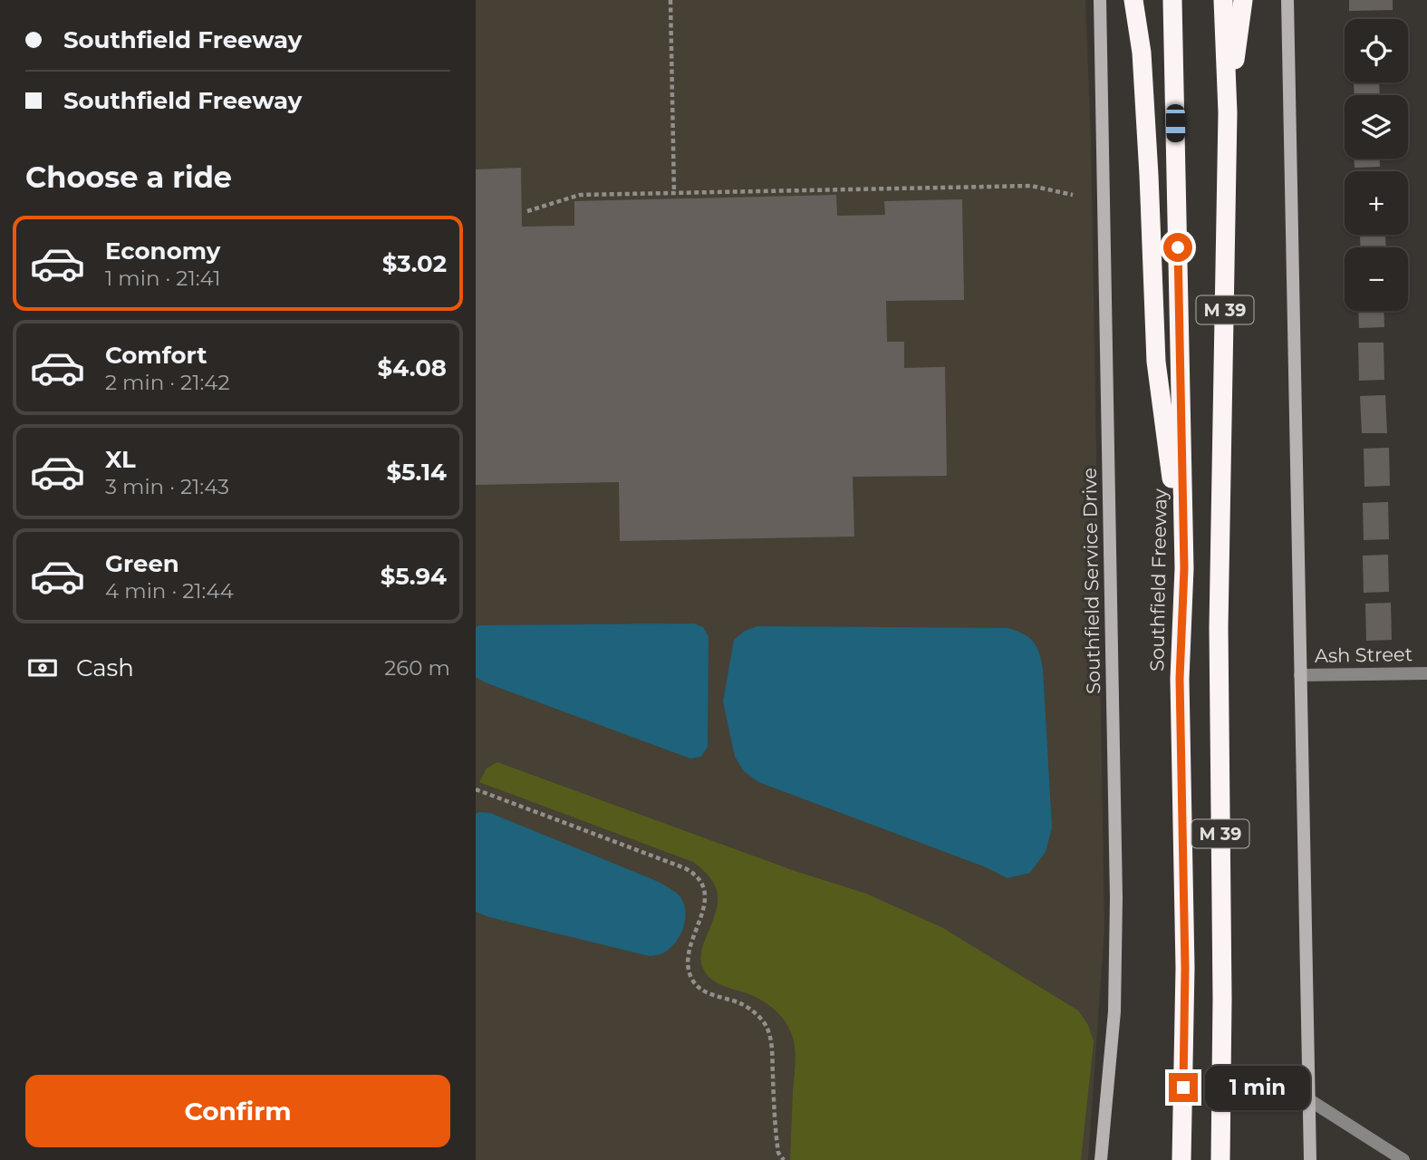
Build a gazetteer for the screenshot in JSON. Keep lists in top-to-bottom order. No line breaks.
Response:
{"streets":{"highway":["M 39","Southfield Freeway"],"main road":["Southfield Service Drive"],"street":["Ash Street"]},"page":{"banner":["Southfield Freeway","Southfield Freeway"],"map_buttons":["+","−"],"heading":"Choose a ride","list":[{"name":"Economy","note":"1 min · 21:41","value":"$3.02"},{"name":"Comfort","note":"2 min · 21:42","value":"$4.08"},{"name":"XL","note":"3 min · 21:43","value":"$5.14"},{"name":"Green","note":"4 min · 21:44","value":"$5.94"}],"pay":["Cash","260 m"],"buttons":"Confirm","bubble":"1 min"}}
